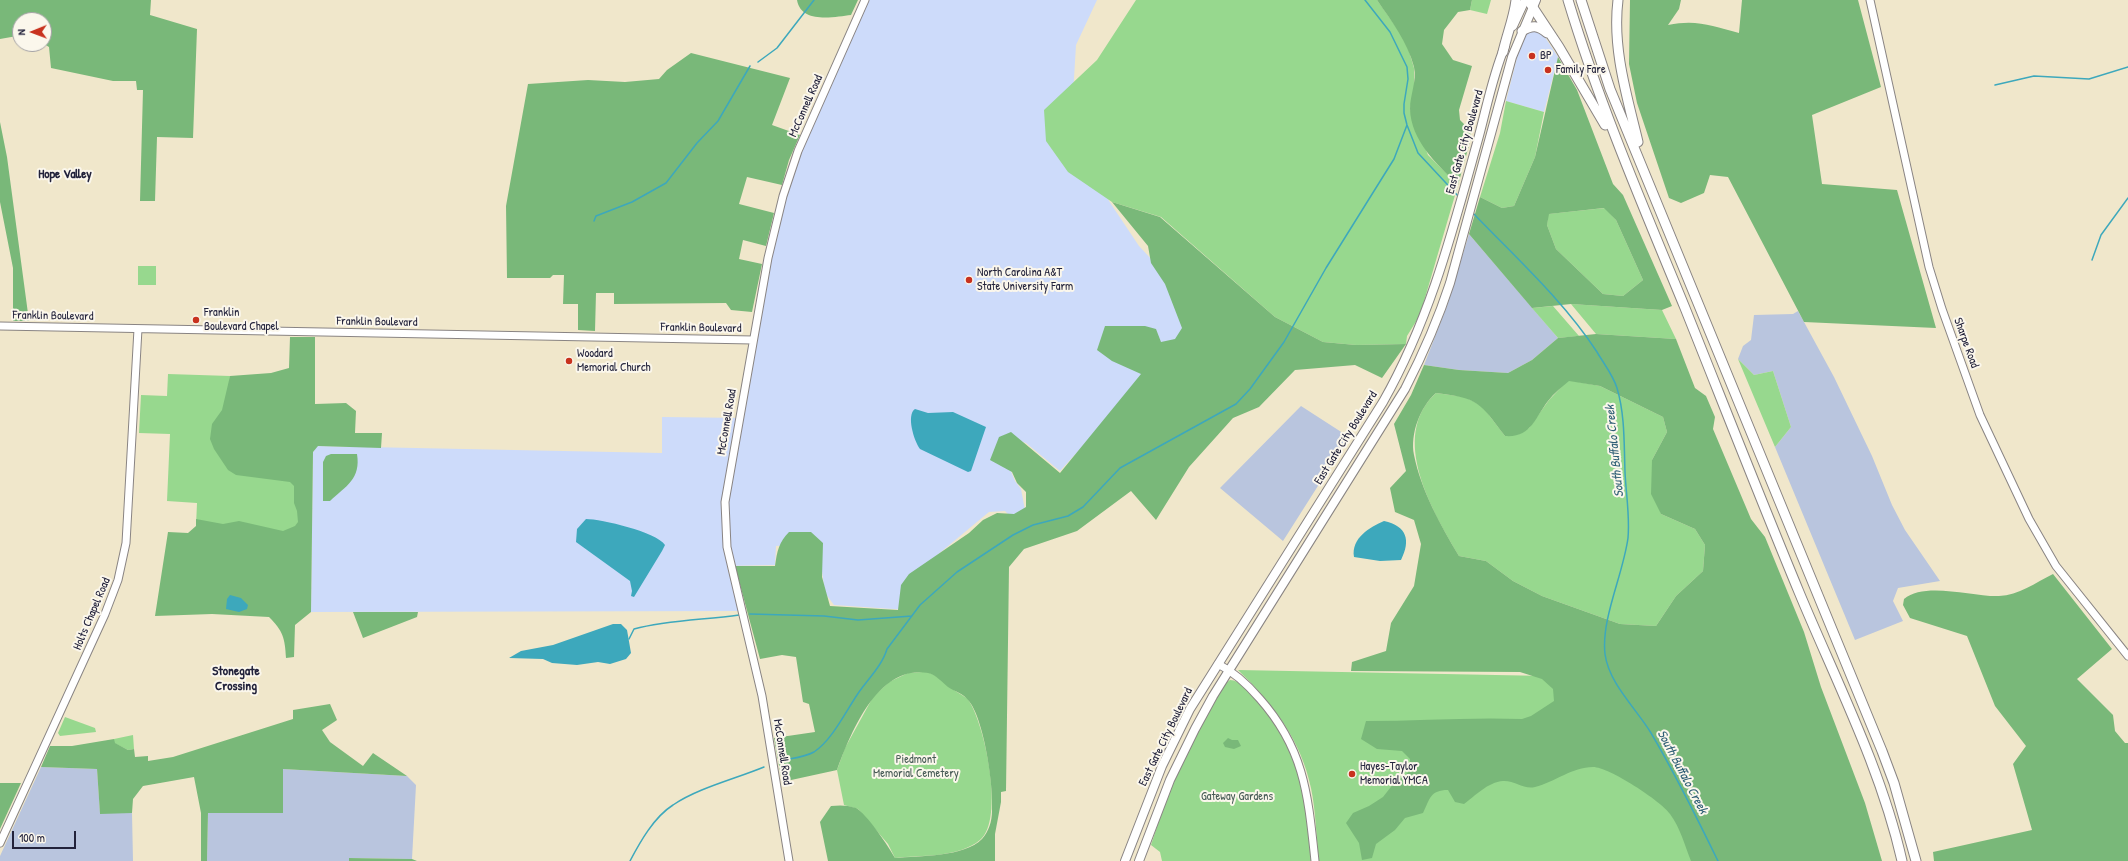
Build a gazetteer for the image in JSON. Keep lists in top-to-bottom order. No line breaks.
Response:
{"streets":{"main road":["East Gate City Boulevard"],"street":["McConnell Road","Franklin Boulevard","Sharpe Road","Holts Chapel Road"]},"crossings":[["McConnell Road","Franklin Boulevard"],["Franklin Boulevard","Holts Chapel Road"]],"districts":["Hope Valley","Stonegate Crossing"],"water":["South Buffalo Creek"],"parks":["Piedmont Memorial Cemetery","Gateway Gardens"],"places":["BP","Family Fare","North Carolina A&T State University Farm","Franklin Boulevard Chapel","Woodard Memorial Church","Hayes-Taylor Memorial YMCA"],"scale_bar":"100 m","north":"left"}
